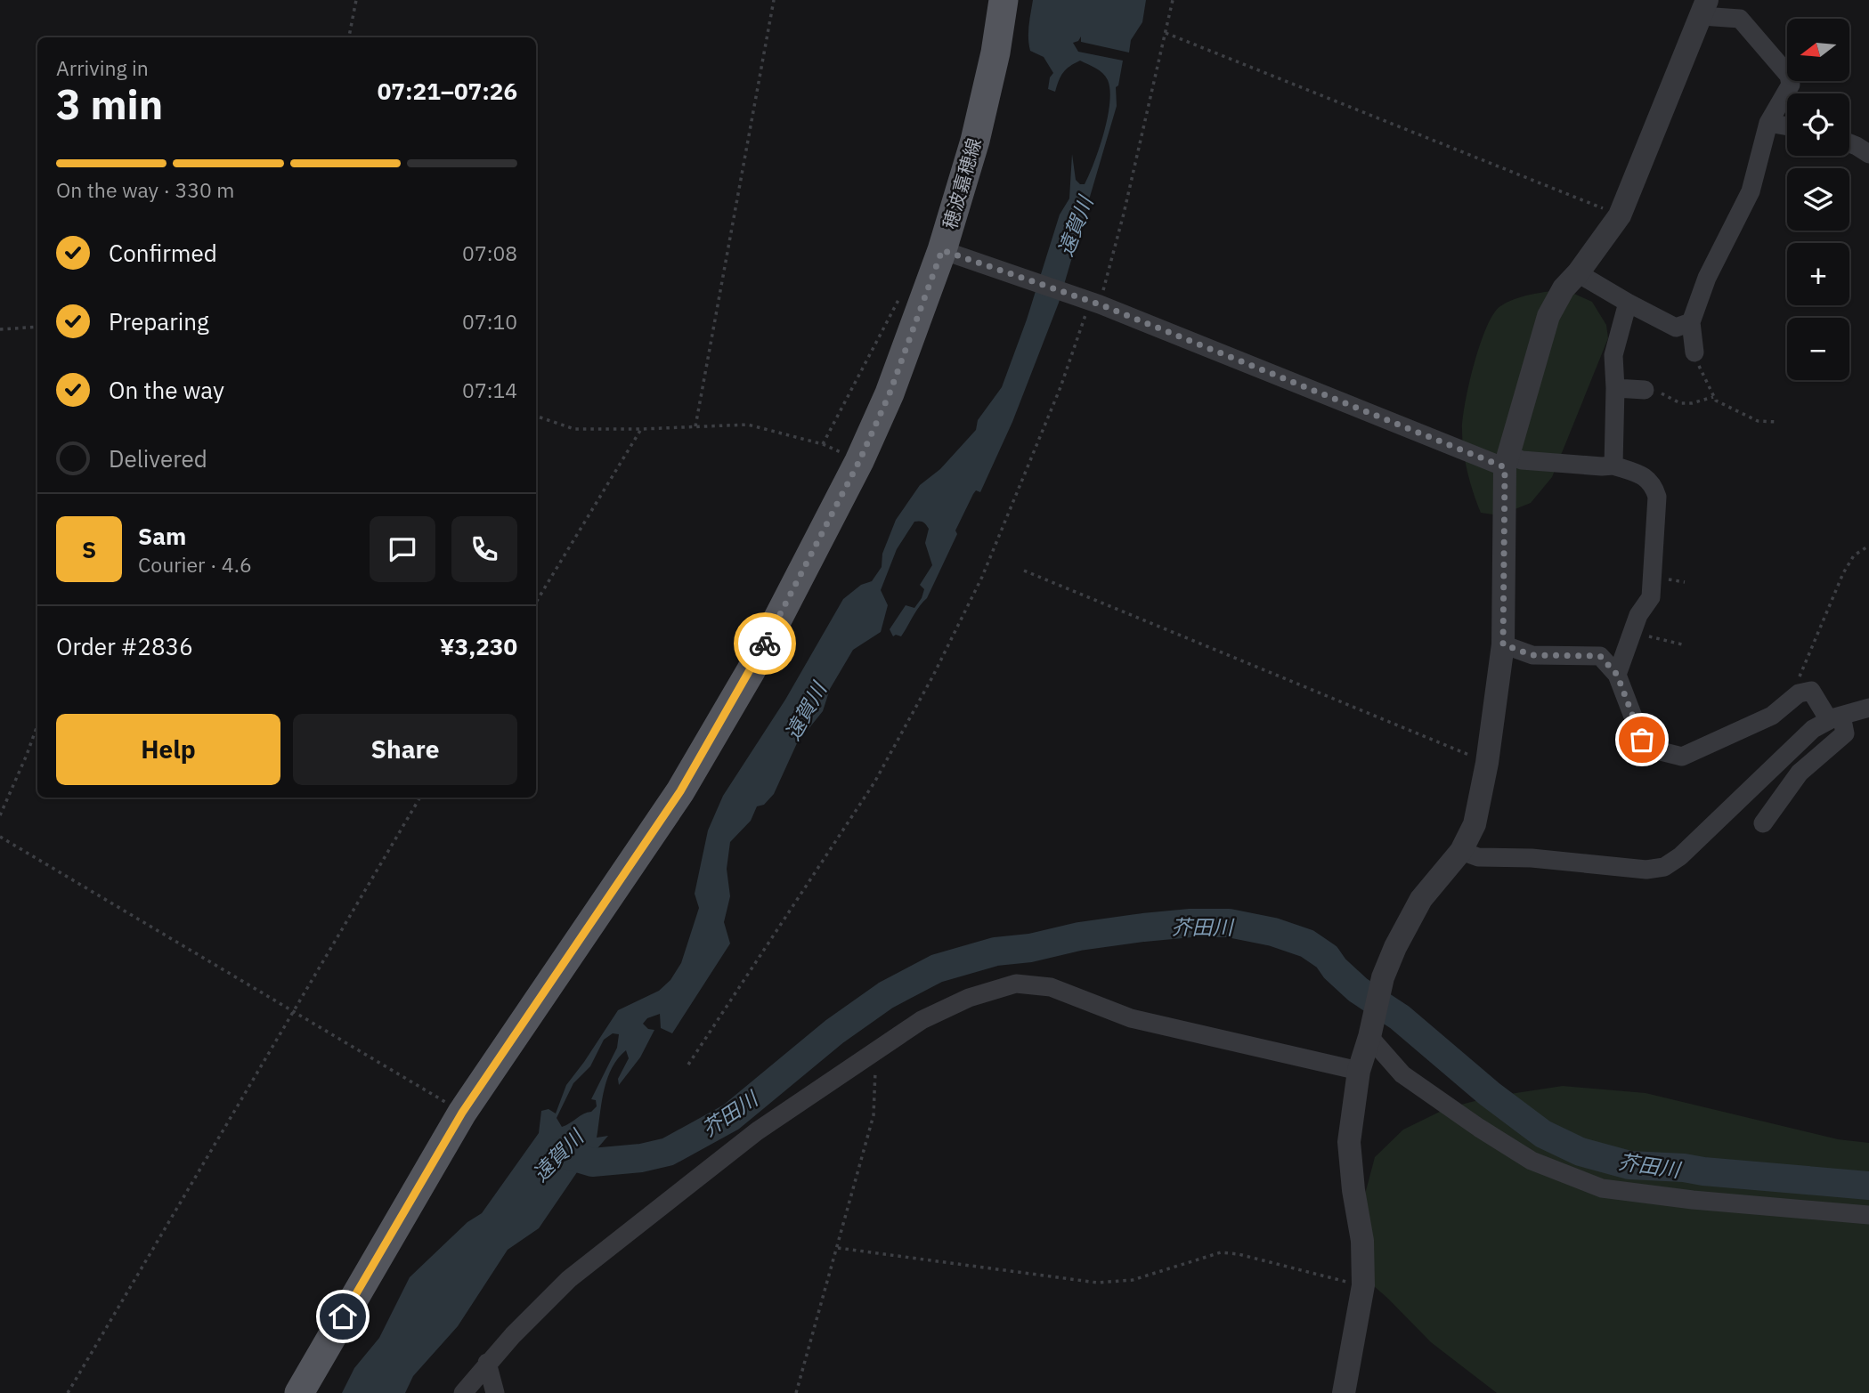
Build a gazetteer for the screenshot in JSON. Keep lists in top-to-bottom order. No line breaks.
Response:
{"streets":{"main road":["穂波嘉穂線"]},"water":["遠賀川","芥田川"],"north":"left","page":{"map_buttons":["+","−"],"heading":["3 min","Arriving in","07:21–07:26"],"panel":["Sam","Courier · 4.6","Order #2836","¥3,230"],"bar":"On the way · 330 m","list":[["Confirmed","07:08"],["Preparing","07:10"],["On the way","07:14"],"Delivered"],"round":"S","buttons":["Help","Share"]}}
